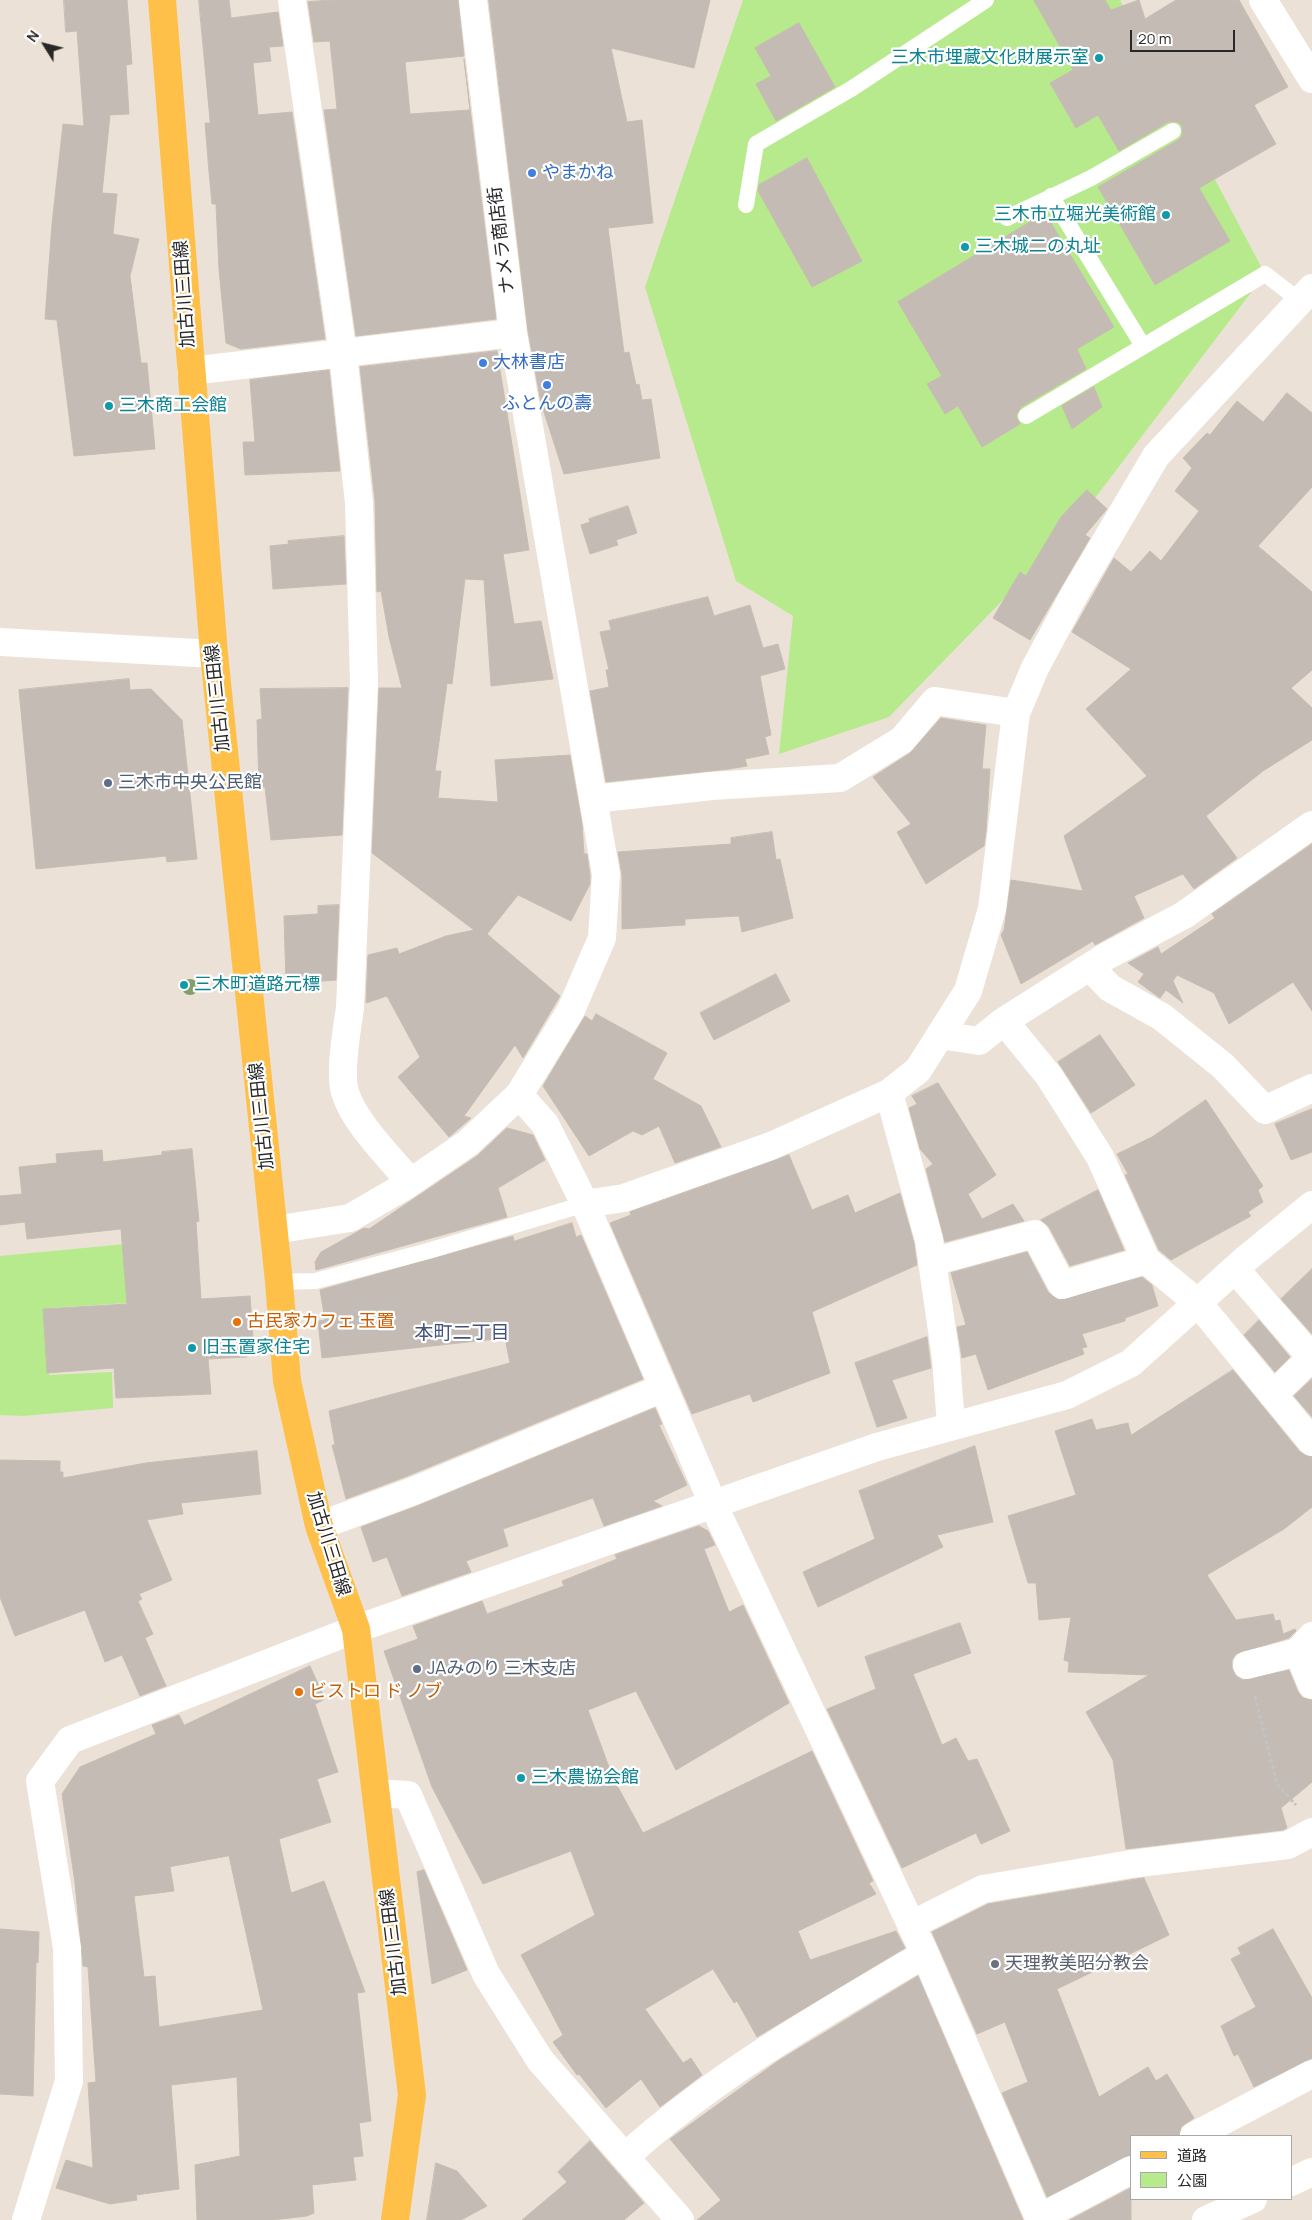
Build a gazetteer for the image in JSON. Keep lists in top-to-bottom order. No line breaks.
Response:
{"streets":{"main road":["加古川三田線"],"street":["ナメラ商店街"]},"crossings":[["ナメラ商店街","加古川三田線"]],"districts":["本町二丁目"],"places":["三木市埋蔵文化財展示室","やまかね","三木市立堀光美術館","三木城二の丸址","大林書店","ふとんの壽","三木商工会館","三木市中央公民館","三木町道路元標","古民家カフェ 玉置","旧玉置家住宅","JAみのり 三木支店","ビストロ ド ノブ","三木農協会館","天理教美昭分教会"],"legend":["道路","公園"],"scale_bar":"20 m","north":"top left"}
